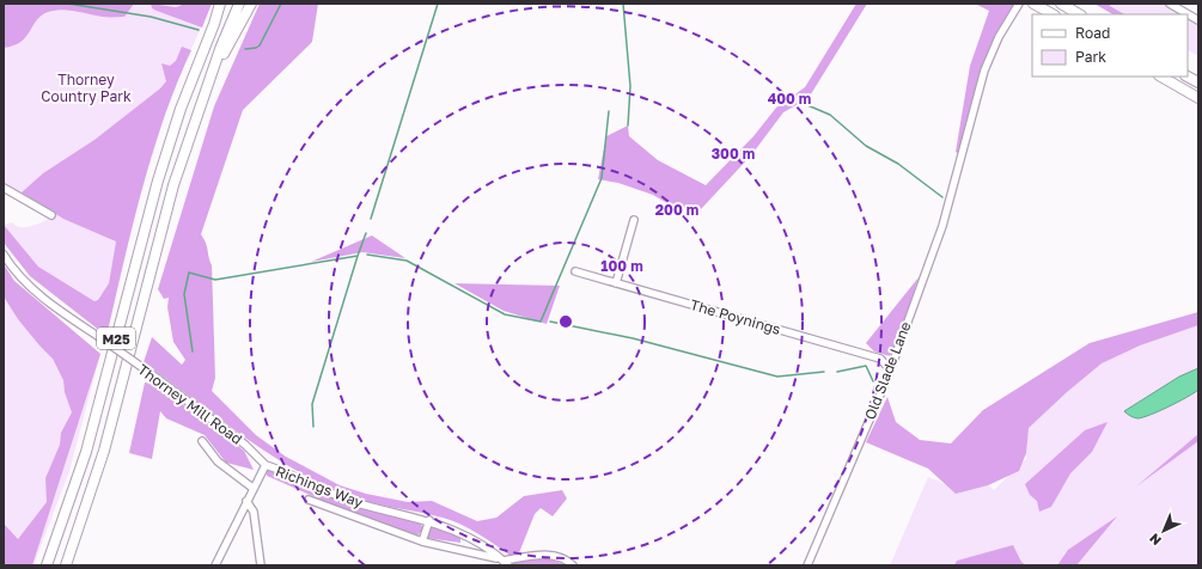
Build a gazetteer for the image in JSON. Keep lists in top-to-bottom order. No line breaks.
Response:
{"streets":{"highway":["M25"],"street":["The Poynings","Old Slade Lane","Thorney Mill Road","Richings Way"]},"crossings":[["The Poynings","Old Slade Lane"],["Thorney Mill Road","Richings Way"]],"parks":["Thorney Country Park"],"legend":["Road","Park"],"north":"bottom left","rings":["400 m","300 m","200 m","100 m"]}
